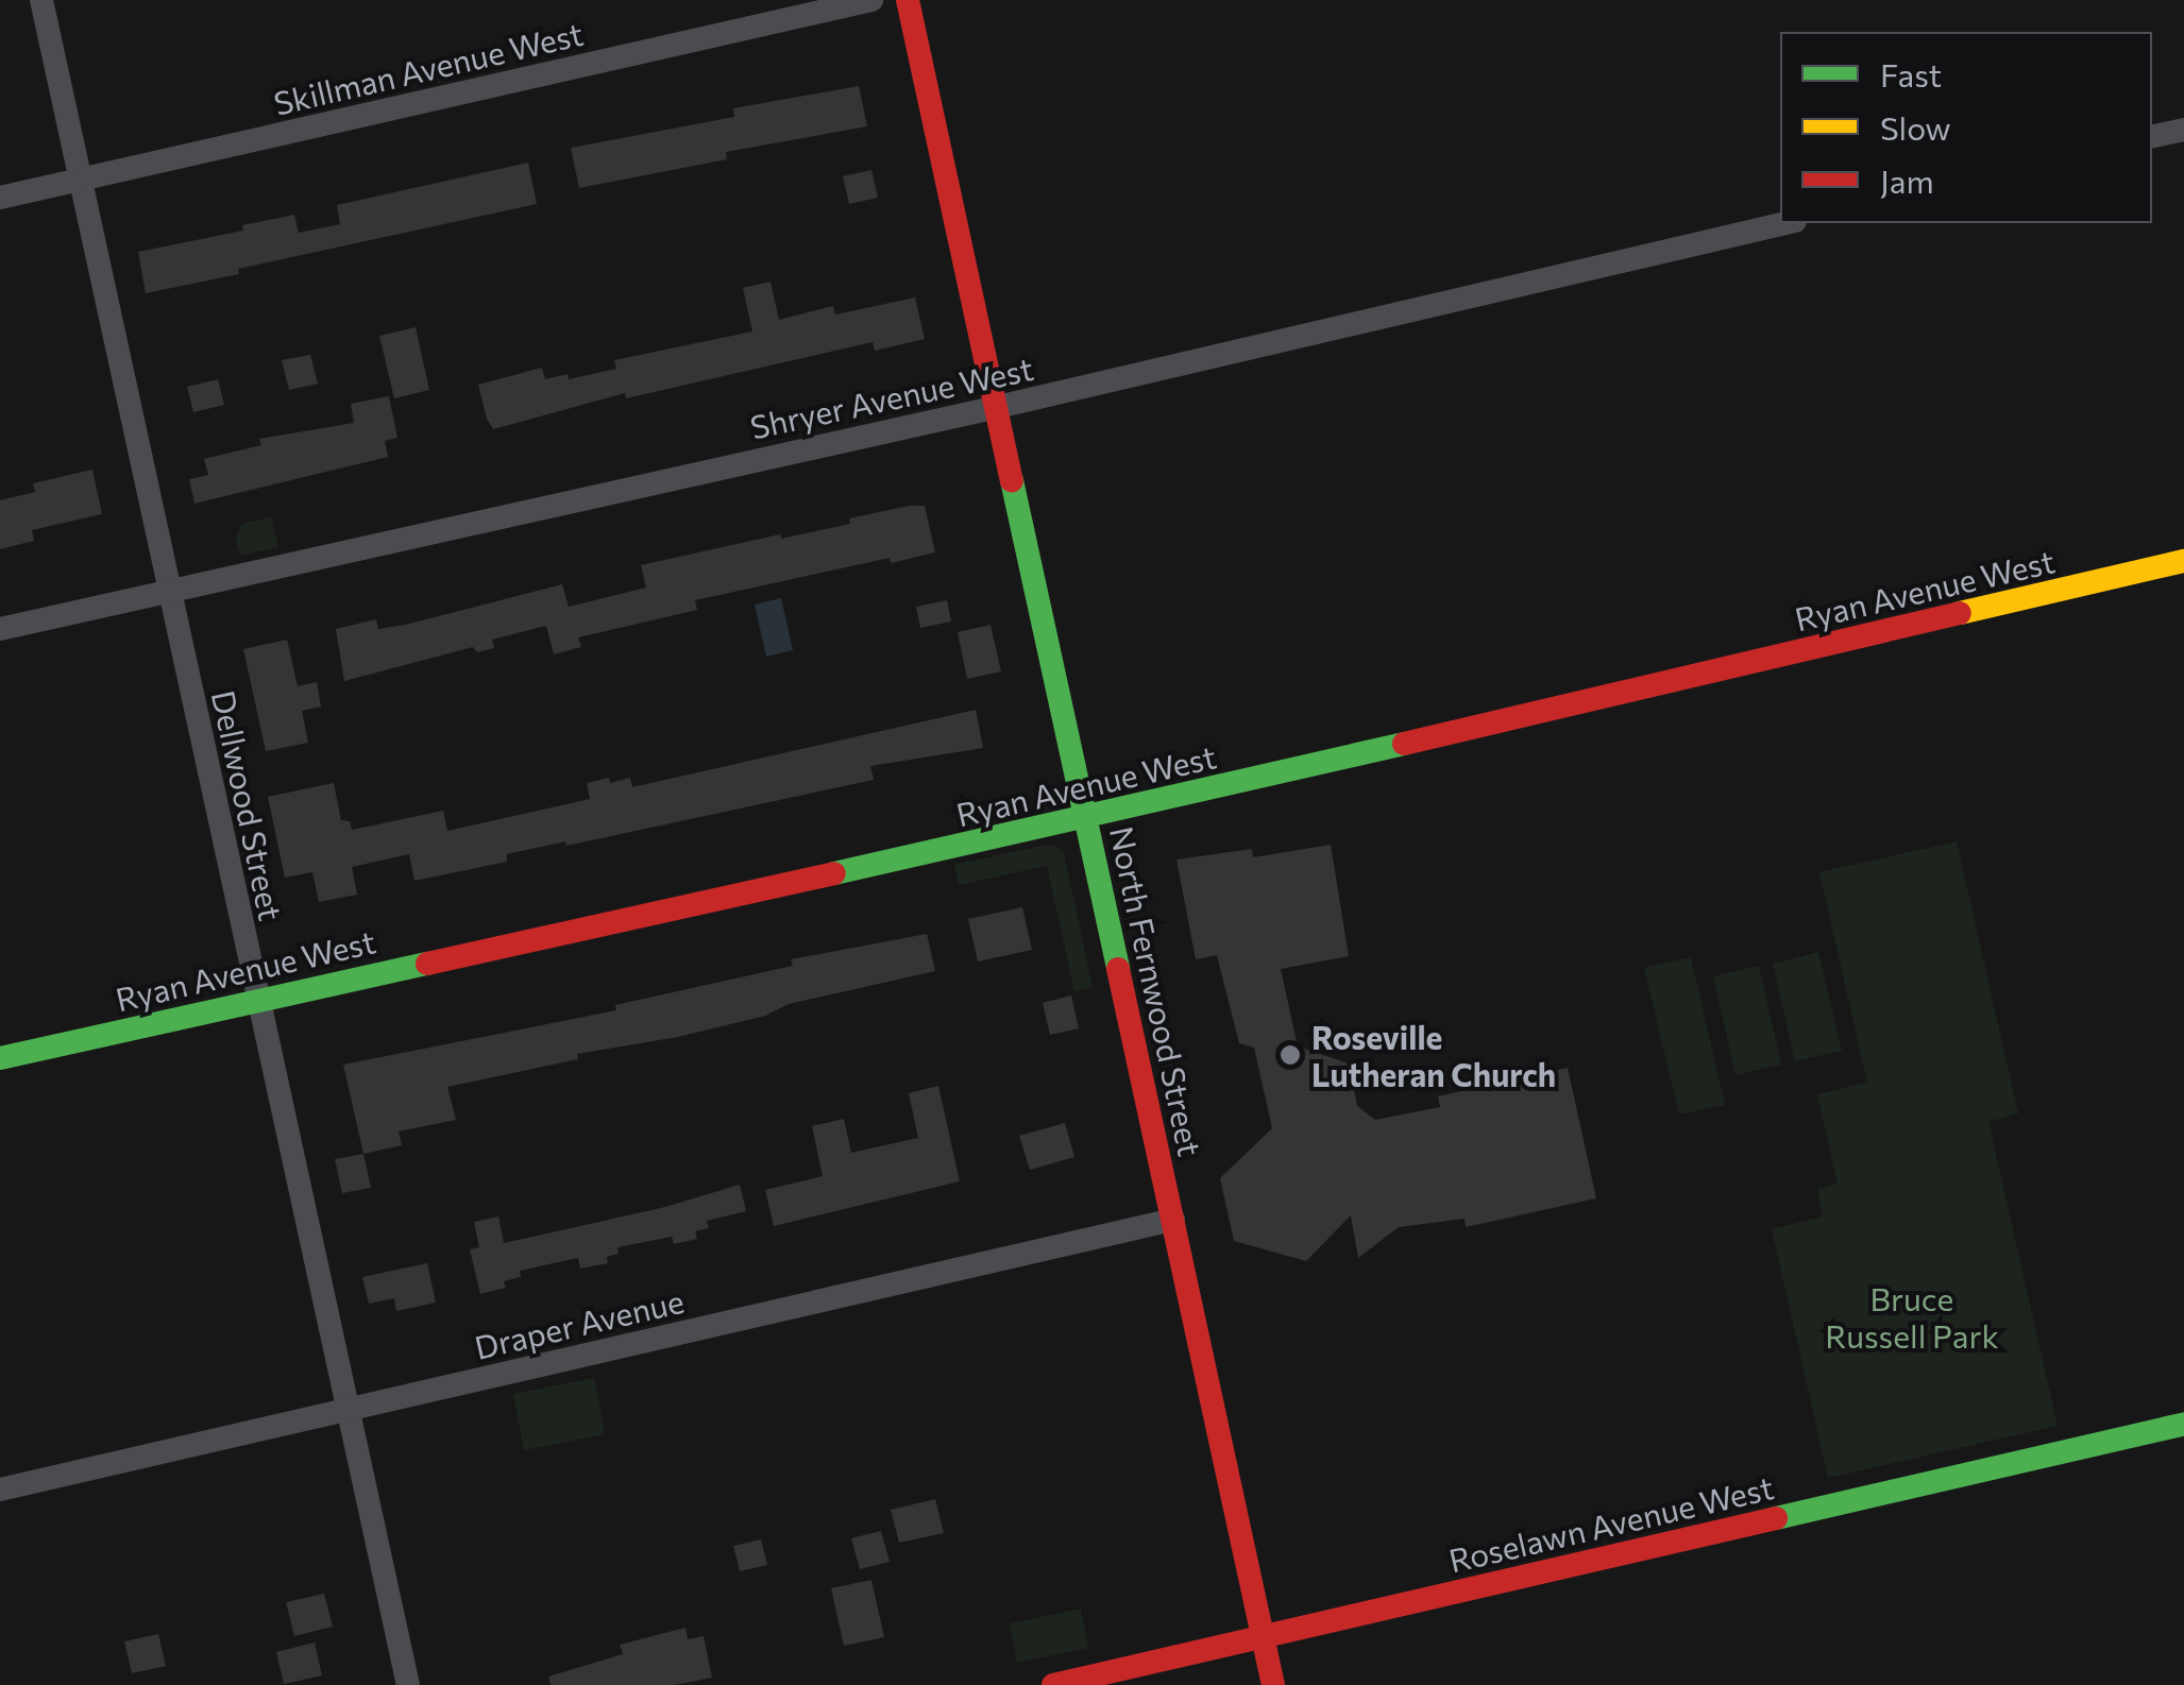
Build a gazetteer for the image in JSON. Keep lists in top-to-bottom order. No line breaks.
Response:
{"streets":{"street":["Skillman Avenue West","Shryer Avenue West","Ryan Avenue West","Dellwood Street","North Fernwood Street","Draper Avenue","Roselawn Avenue West"]},"crossings":[["Skillman Avenue West","Dellwood Street"],["Shryer Avenue West","Dellwood Street"],["Shryer Avenue West","North Fernwood Street"],["Ryan Avenue West","Dellwood Street"],["Ryan Avenue West","North Fernwood Street"],["Dellwood Street","Draper Avenue"],["North Fernwood Street","Draper Avenue"],["North Fernwood Street","Roselawn Avenue West"]],"parks":["Bruce Russell Park"],"places":["Roseville Lutheran Church"],"legend":["Fast","Slow","Jam"]}
